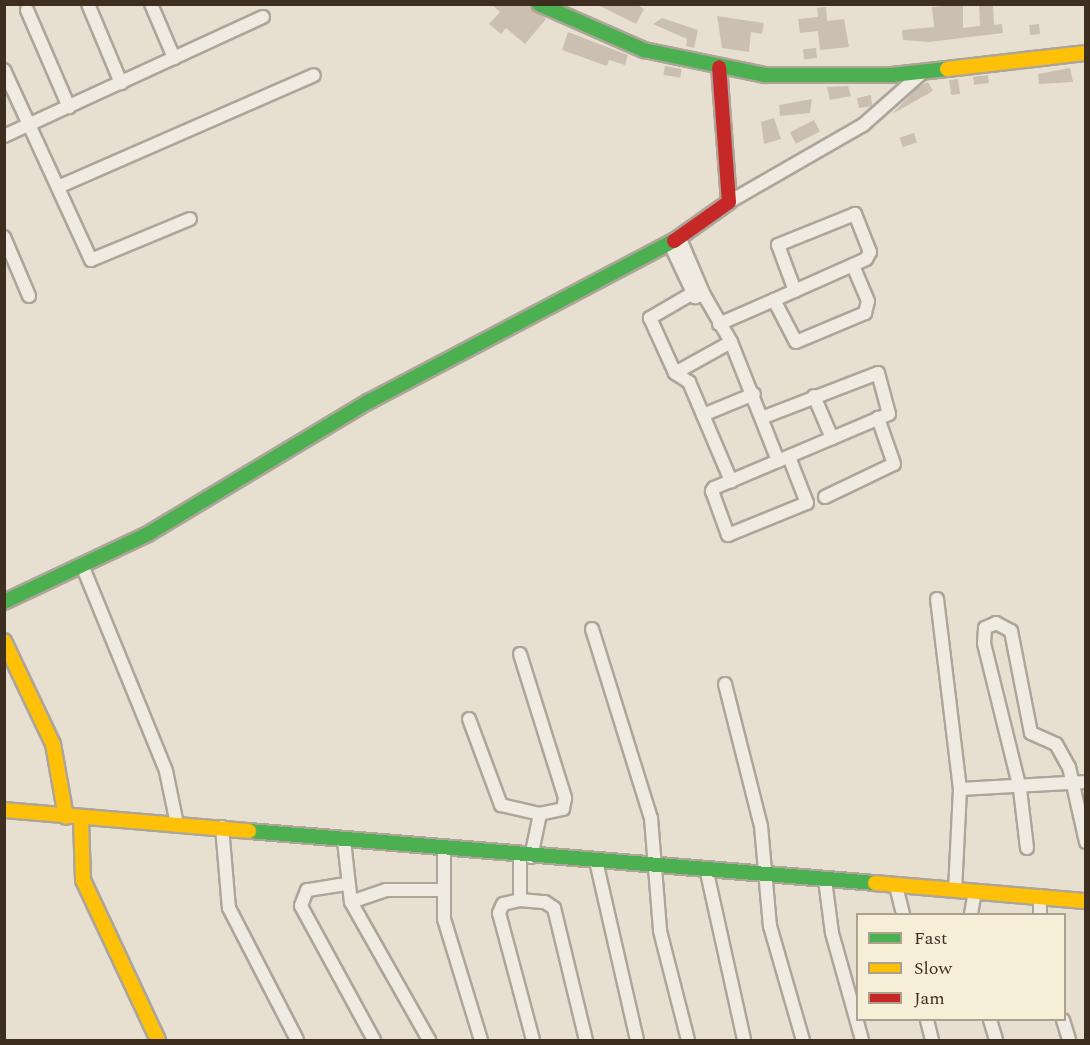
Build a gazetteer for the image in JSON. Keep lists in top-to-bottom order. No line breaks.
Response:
{"legend":["Fast","Slow","Jam"]}
